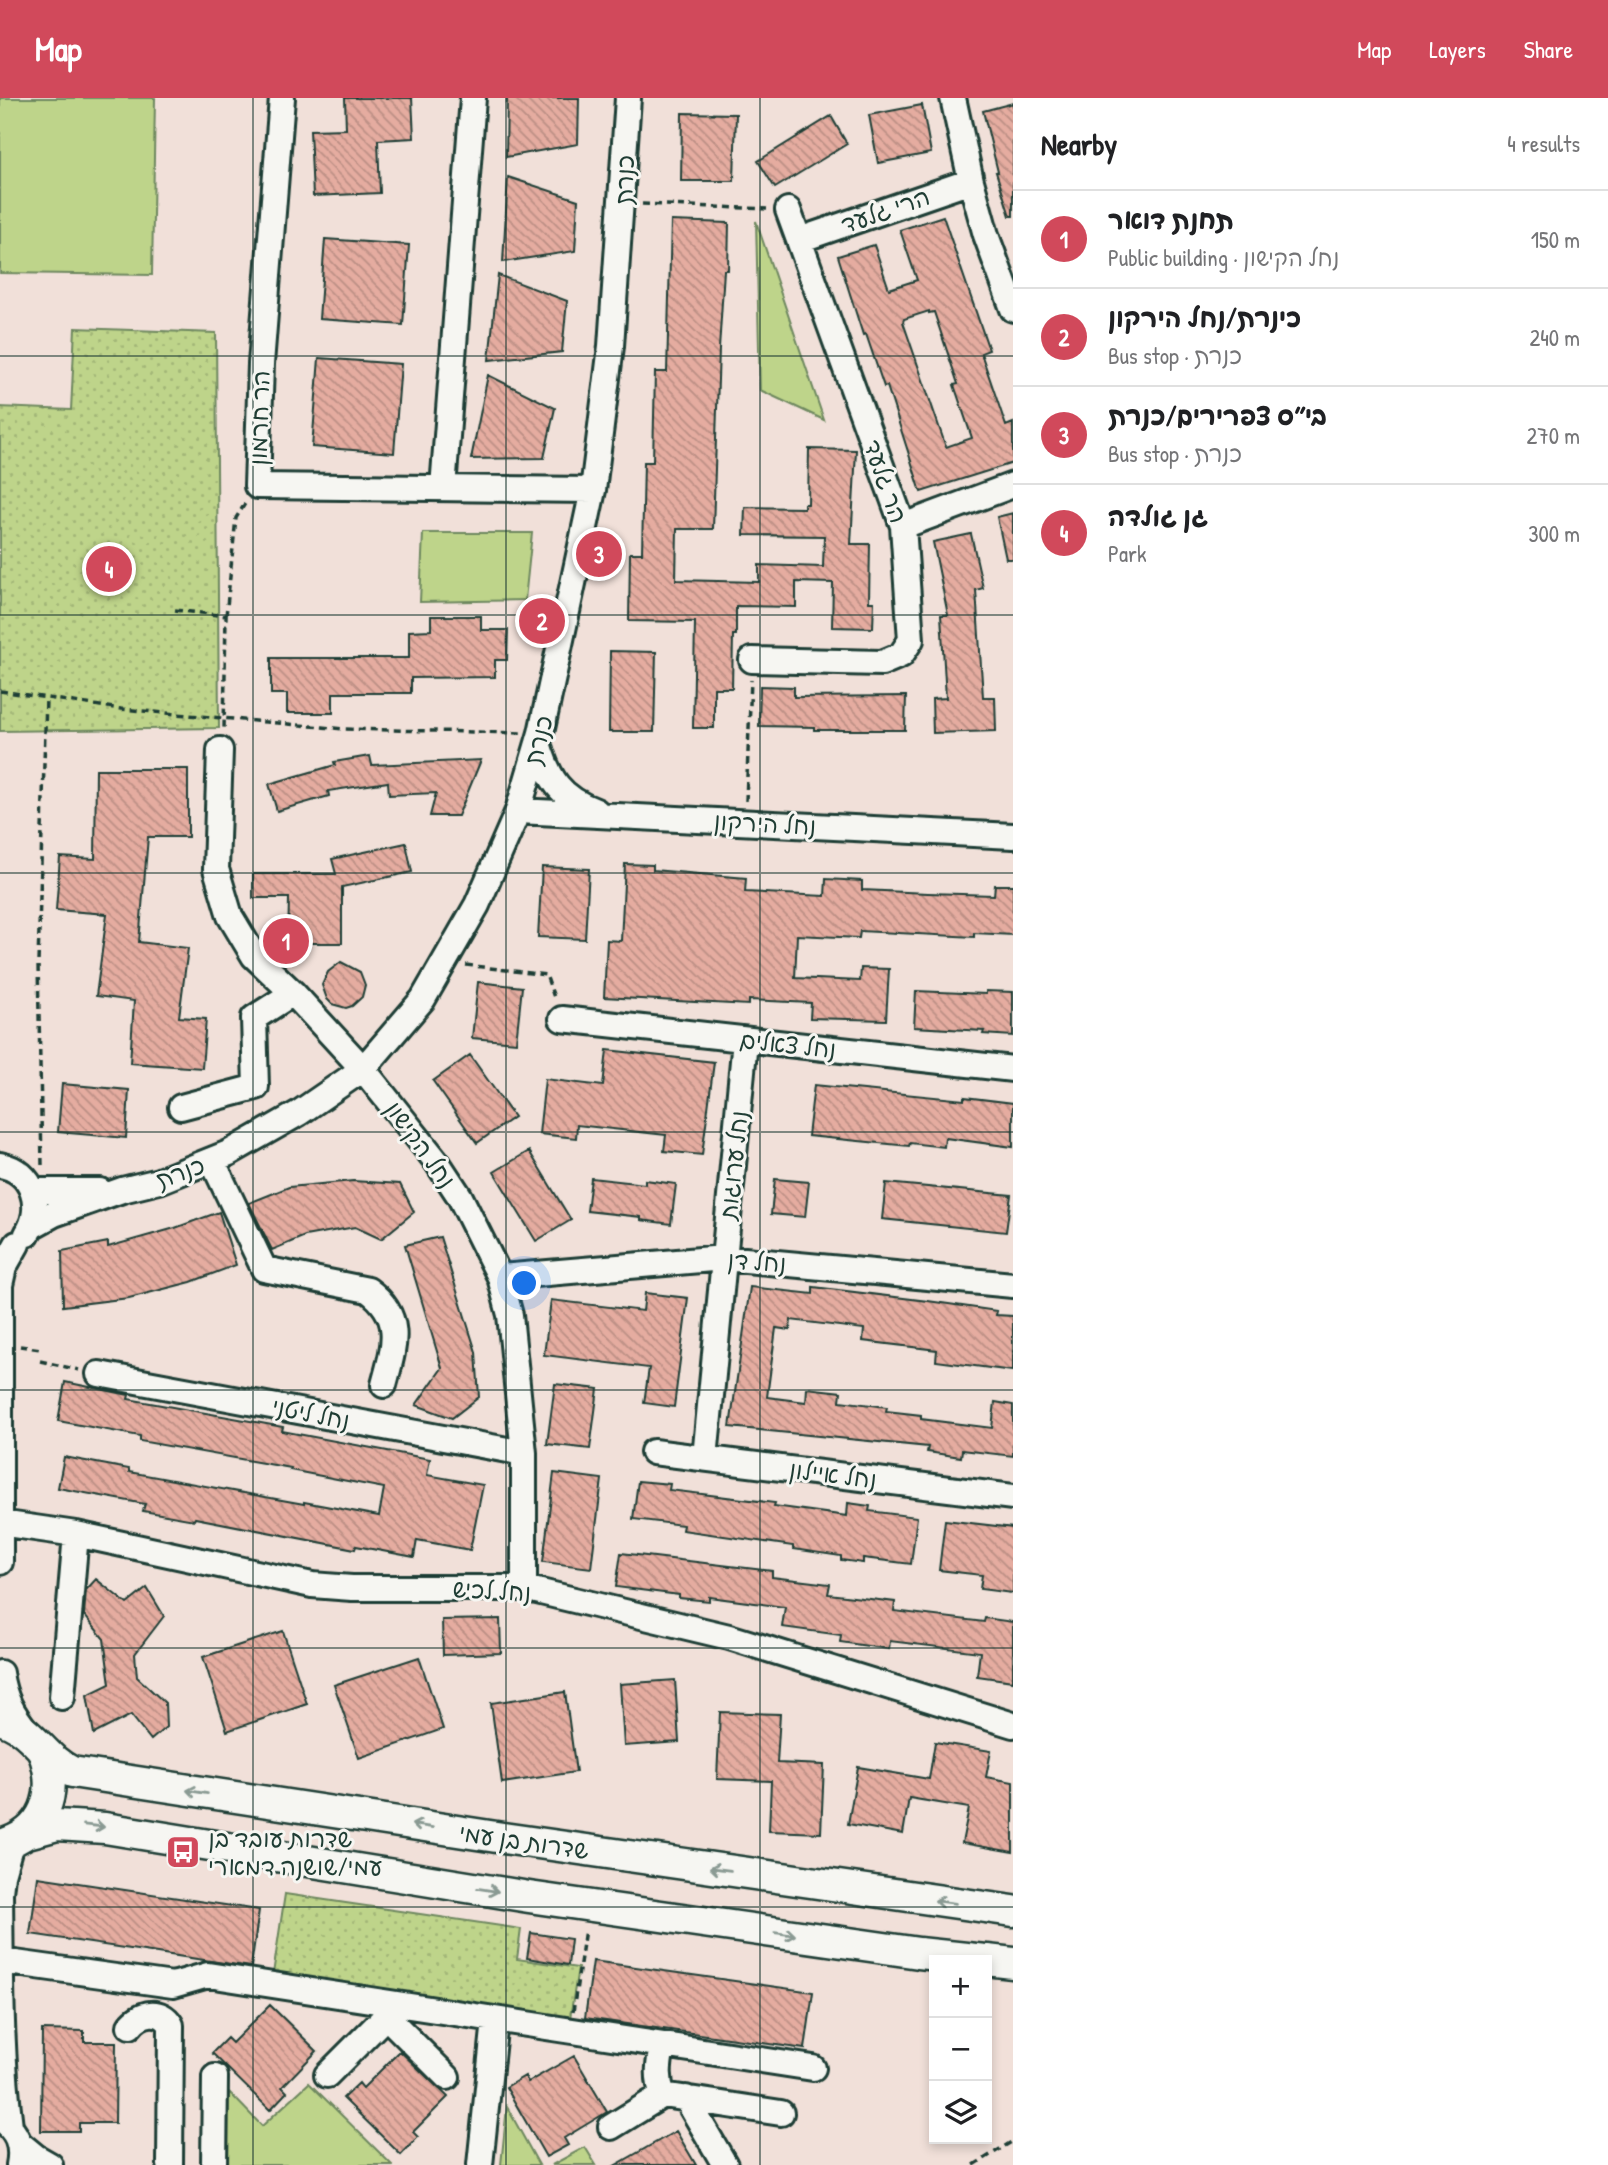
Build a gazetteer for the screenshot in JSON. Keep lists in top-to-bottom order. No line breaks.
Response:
{"streets":{"main road":["שדרות בן עמי"],"street":["כנרת","הרי גלעד","הר חרמון","הר גלעד","נחל הירקון","נחל צאלים","נחל הקישון","נחל ערוגות","נחל דן","נחל ליטני","נחל איילון","נחל לכיש"]},"crossings":[["כנרת","הר חרמון"],["כנרת","נחל הירקון"],["כנרת","נחל הקישון"],["הרי גלעד","הר גלעד"],["נחל צאלים","נחל ערוגות"],["נחל הקישון","נחל דן"],["נחל הקישון","נחל ליטני"],["נחל הקישון","נחל לכיש"],["נחל ערוגות","נחל דן"],["נחל ערוגות","נחל איילון"]],"places":{"bus stop":["שדרות עובד בן עמי/שושנה דמארי"]},"page":{"header":"Map","nav":["Map","Layers","Share"],"heading":["Nearby","4 results"],"list":[{"mark":"1","name":"תחנת דואר","note":"Public building · נחל הקישון","value":"150 m"},{"mark":"2","name":"כינרת/נחל הירקון","note":"Bus stop · כנרת","value":"240 m"},{"mark":"3","name":"בי״ס צפרירים/כנרת","note":"Bus stop · כנרת","value":"270 m"},{"mark":"4","name":"גן גולדה","note":"Park","value":"300 m"}],"pins":["3","4","2","1"],"map_buttons":["+","−"]}}
